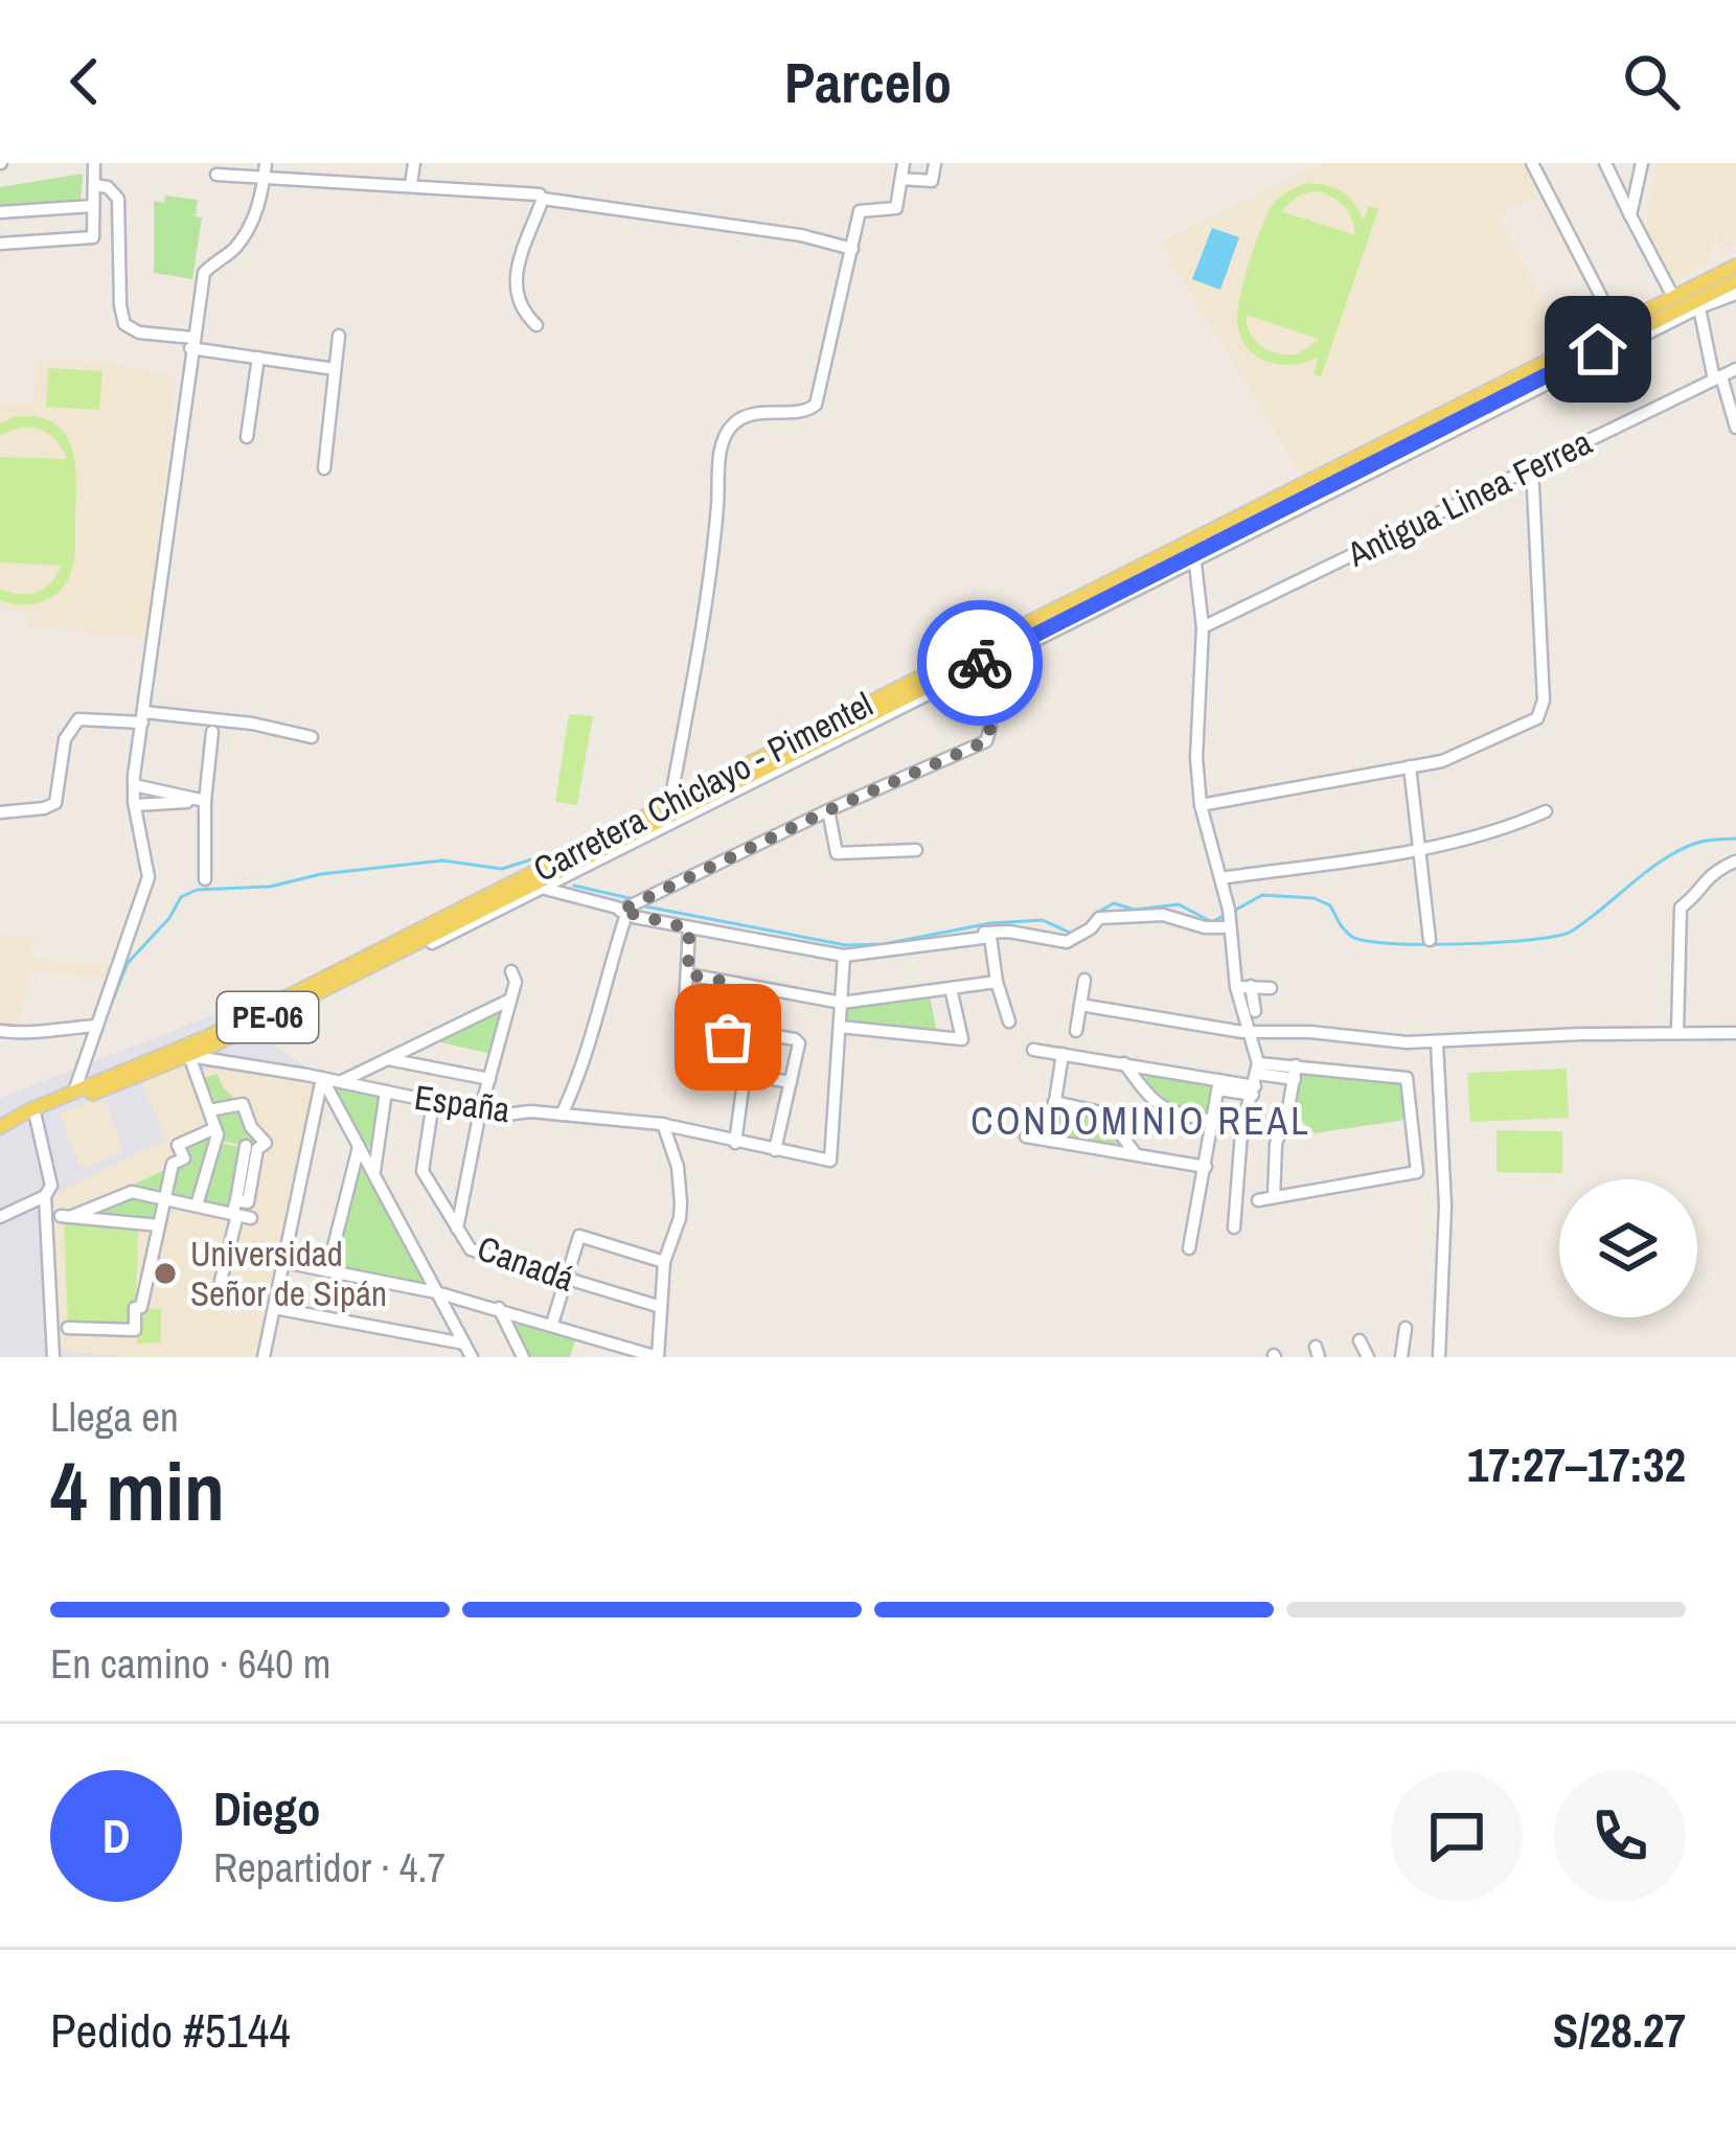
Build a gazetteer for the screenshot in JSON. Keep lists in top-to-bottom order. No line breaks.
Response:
{"streets":{"main road":["Carretera Chiclayo - Pimentel","PE-06"],"street":["Antigua Linea Ferrea","España","Canadá"]},"crossings":[["Carretera Chiclayo - Pimentel","España"],["España","Canadá"]],"districts":["CONDOMINIO REAL"],"places":["Universidad Señor de Sipán"],"page":{"header":"Parcelo","heading":["4 min","Llega en","17:27–17:32"],"panel":["Diego","Repartidor · 4.7","Pedido #5144","S/28.27"],"bar":"En camino · 640 m","round":"D"}}
